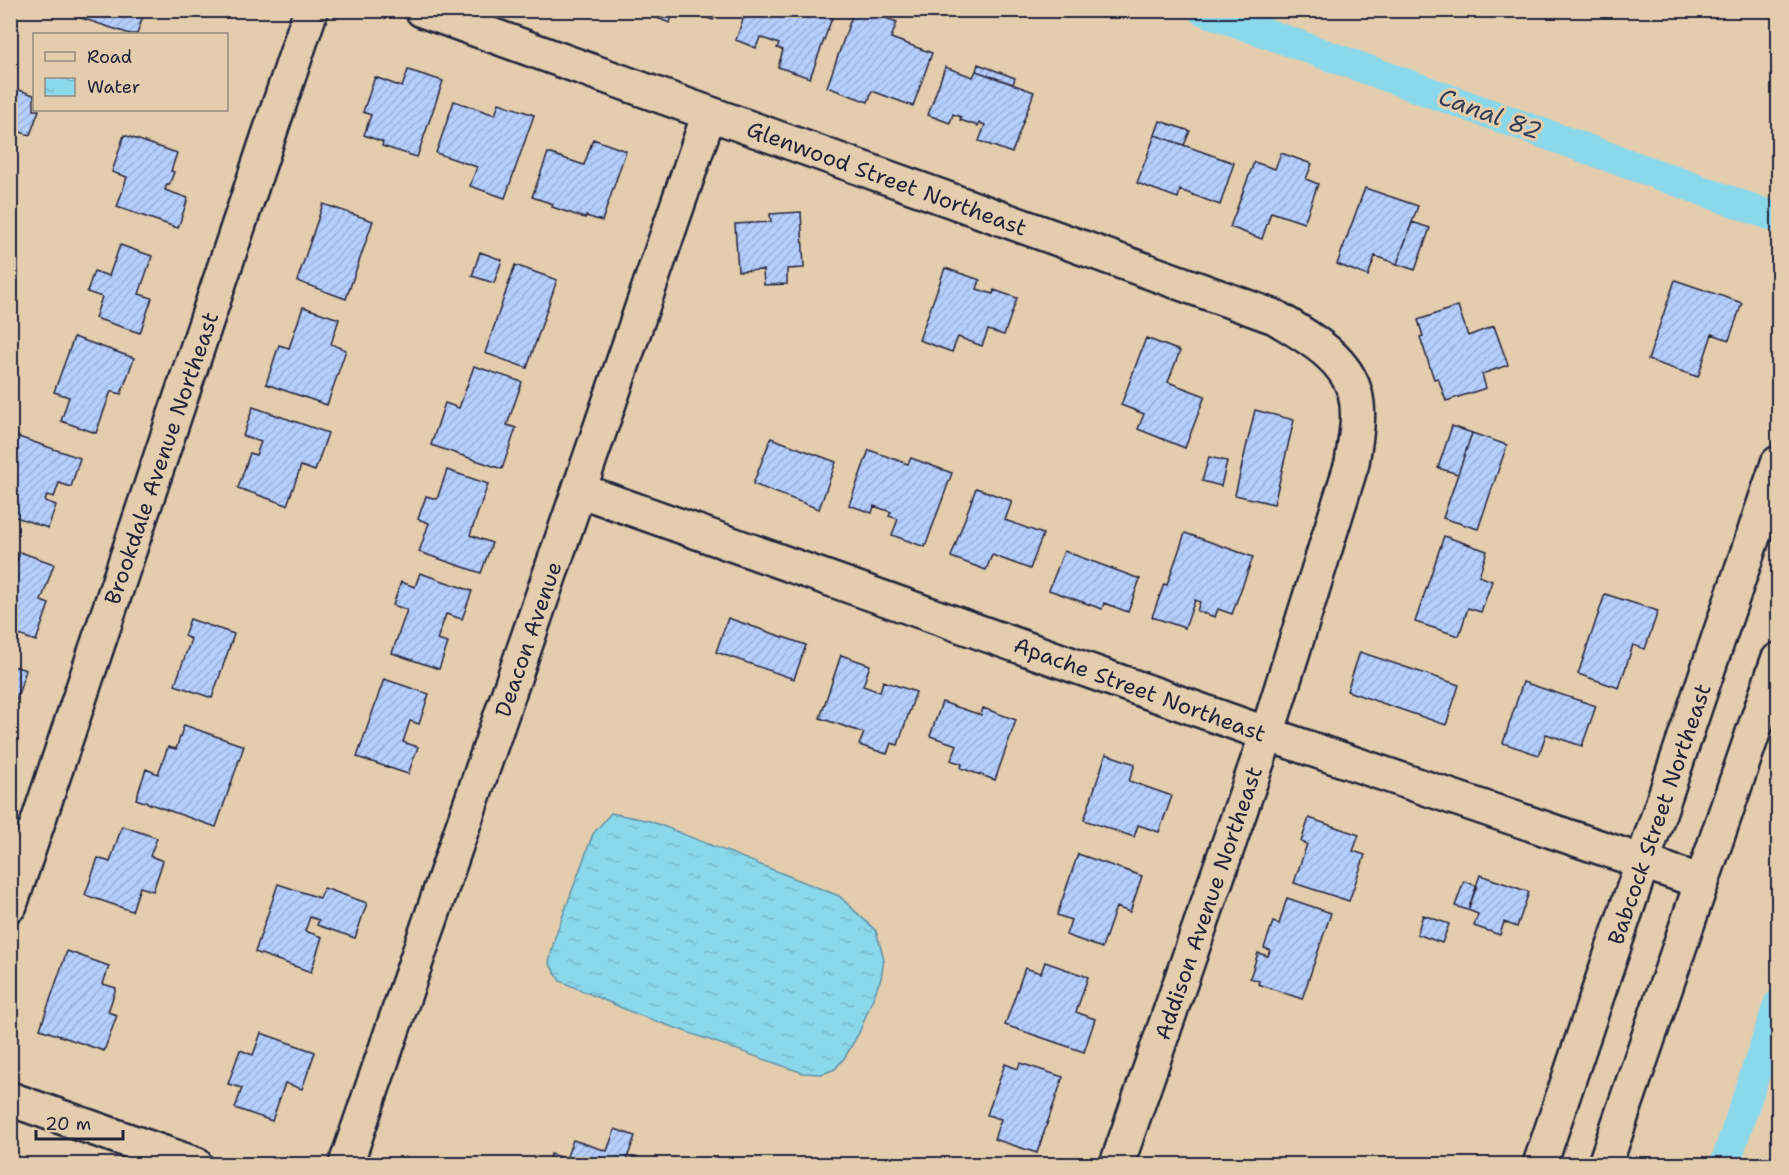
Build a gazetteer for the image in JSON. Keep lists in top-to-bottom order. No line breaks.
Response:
{"streets":{"street":["Glenwood Street Northeast","Brookdale Avenue Northeast","Deacon Avenue","Apache Street Northeast","Babcock Street Northeast","Addison Avenue Northeast"]},"crossings":[["Glenwood Street Northeast","Deacon Avenue"],["Glenwood Street Northeast","Addison Avenue Northeast"],["Deacon Avenue","Apache Street Northeast"],["Apache Street Northeast","Babcock Street Northeast"],["Apache Street Northeast","Addison Avenue Northeast"]],"water":["Canal 82"],"legend":["Road","Water"],"scale_bar":"20 m"}
